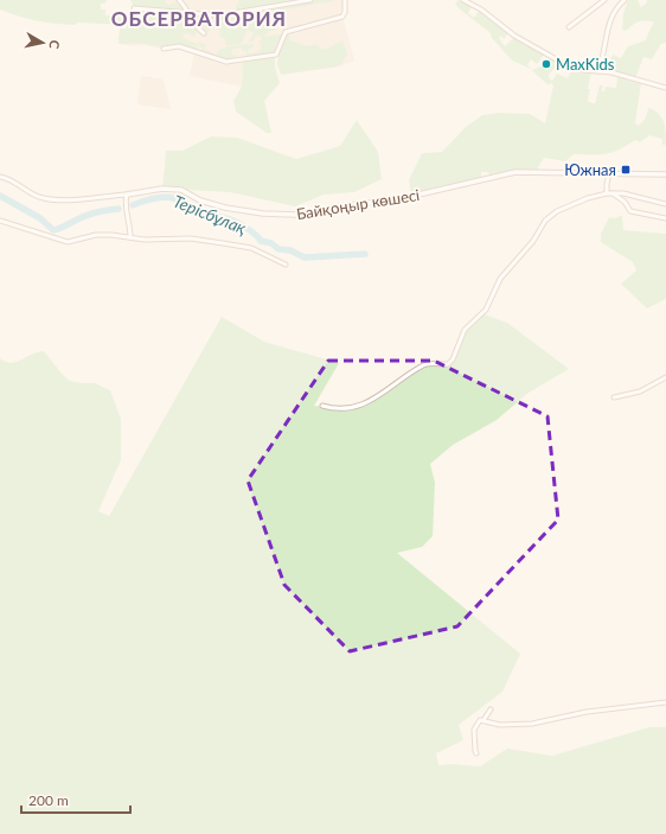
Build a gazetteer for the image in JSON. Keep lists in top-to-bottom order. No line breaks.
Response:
{"streets":{"street":["Байқоңыр көшесі"]},"districts":["ОБСЕРВАТОРИЯ"],"water":["Терісбұлақ"],"places":{"other":["MaxKids"],"transit":["Южная"]},"scale_bar":"200 m","north":"right"}
